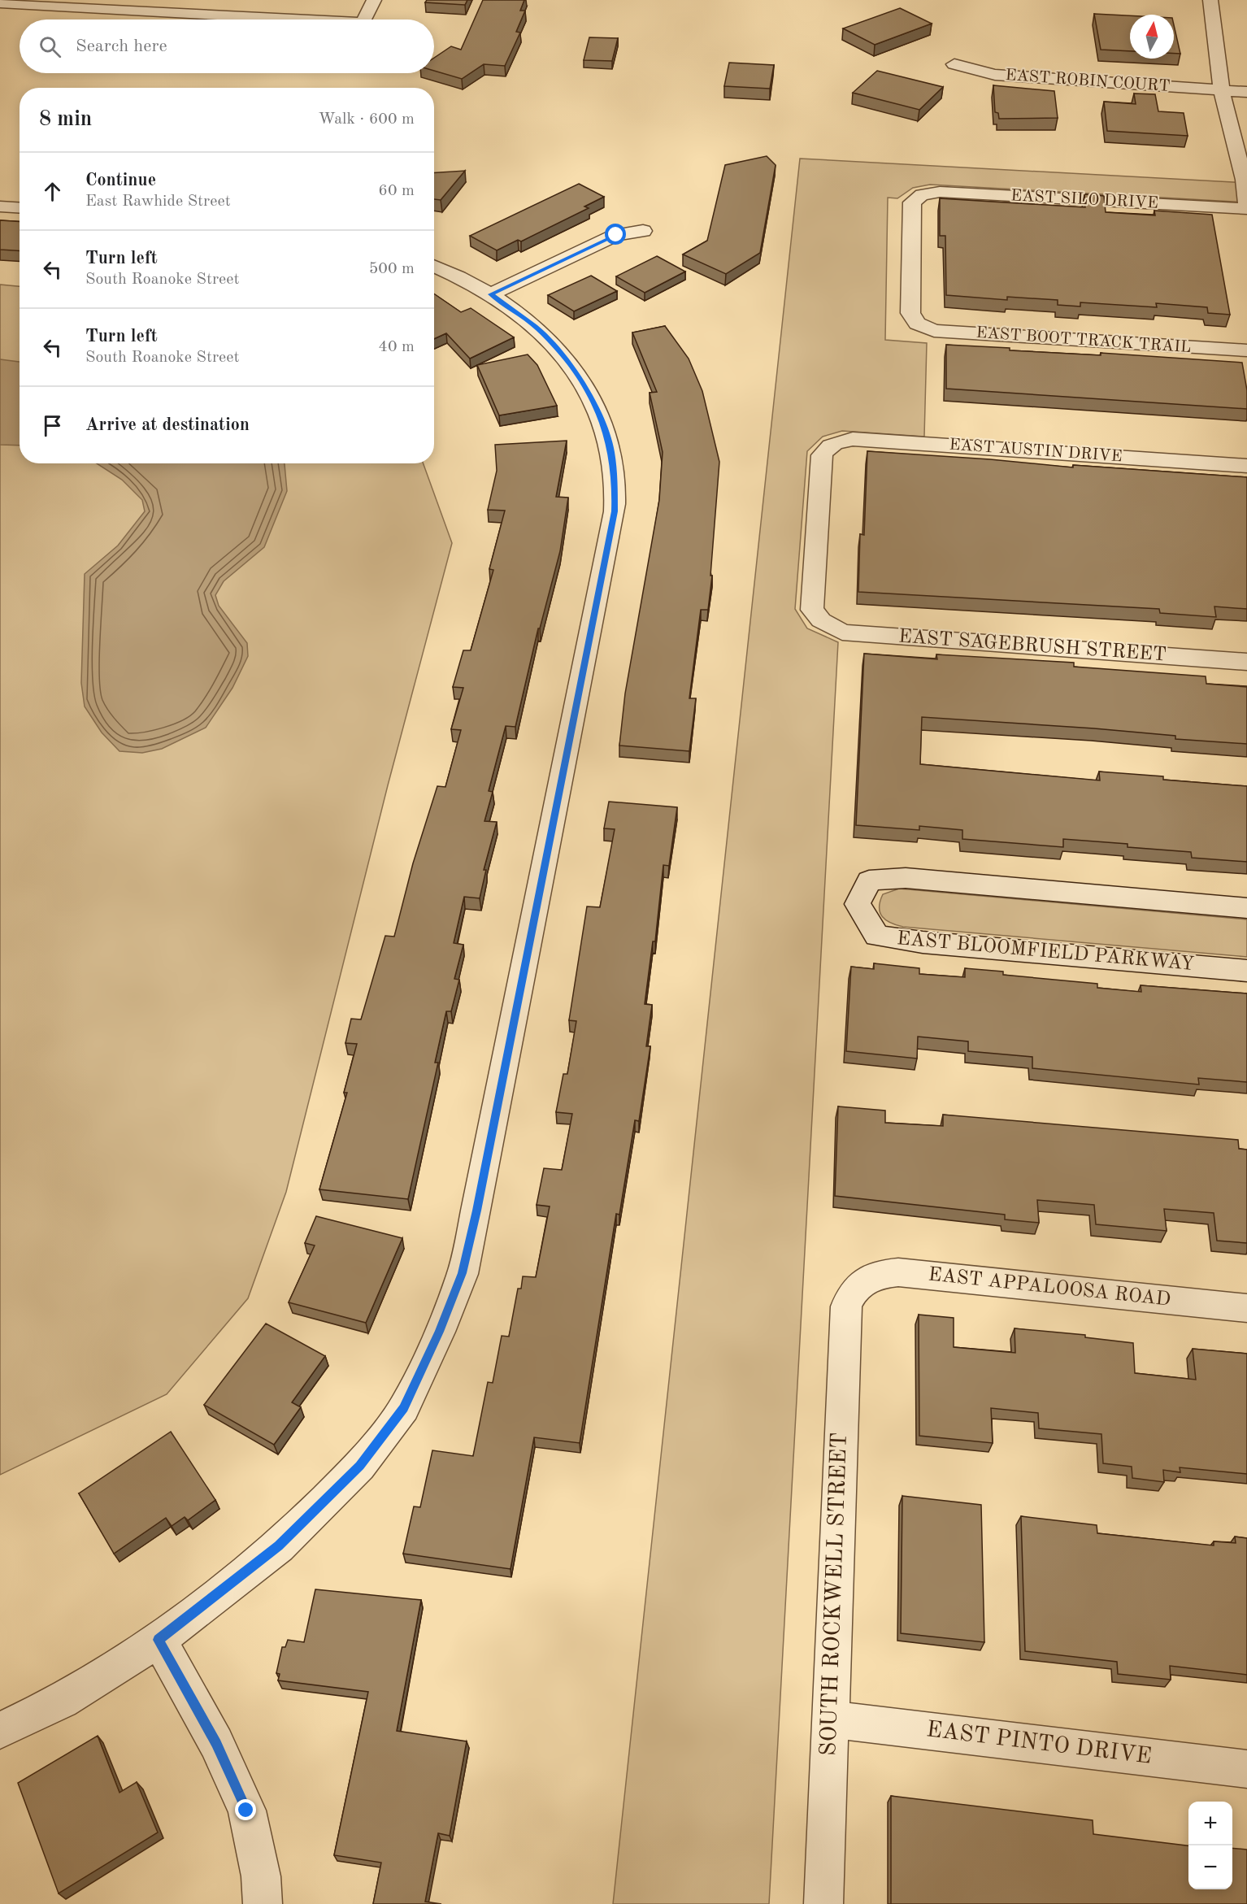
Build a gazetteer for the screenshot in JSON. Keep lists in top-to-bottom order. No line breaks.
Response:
{"streets":{"street":["EAST ROBIN COURT","EAST SILO DRIVE","EAST BOOT TRACK TRAIL","EAST AUSTIN DRIVE","EAST SAGEBRUSH STREET","EAST BLOOMFIELD PARKWAY","EAST APPALOOSA ROAD","SOUTH ROCKWELL STREET","EAST PINTO DRIVE"]},"crossings":[["EAST SILO DRIVE","EAST BOOT TRACK TRAIL"],["EAST AUSTIN DRIVE","EAST SAGEBRUSH STREET"],["EAST APPALOOSA ROAD","SOUTH ROCKWELL STREET"],["SOUTH ROCKWELL STREET","EAST PINTO DRIVE"]],"north":"top","page":{"search":"Search here","heading":["8 min","Walk · 600 m"],"list":[["Continue","East Rawhide Street","60 m"],["Turn left","South Roanoke Street","500 m"],["Turn left","South Roanoke Street","40 m"],"Arrive at destination"],"map_buttons":["+","−"]}}
